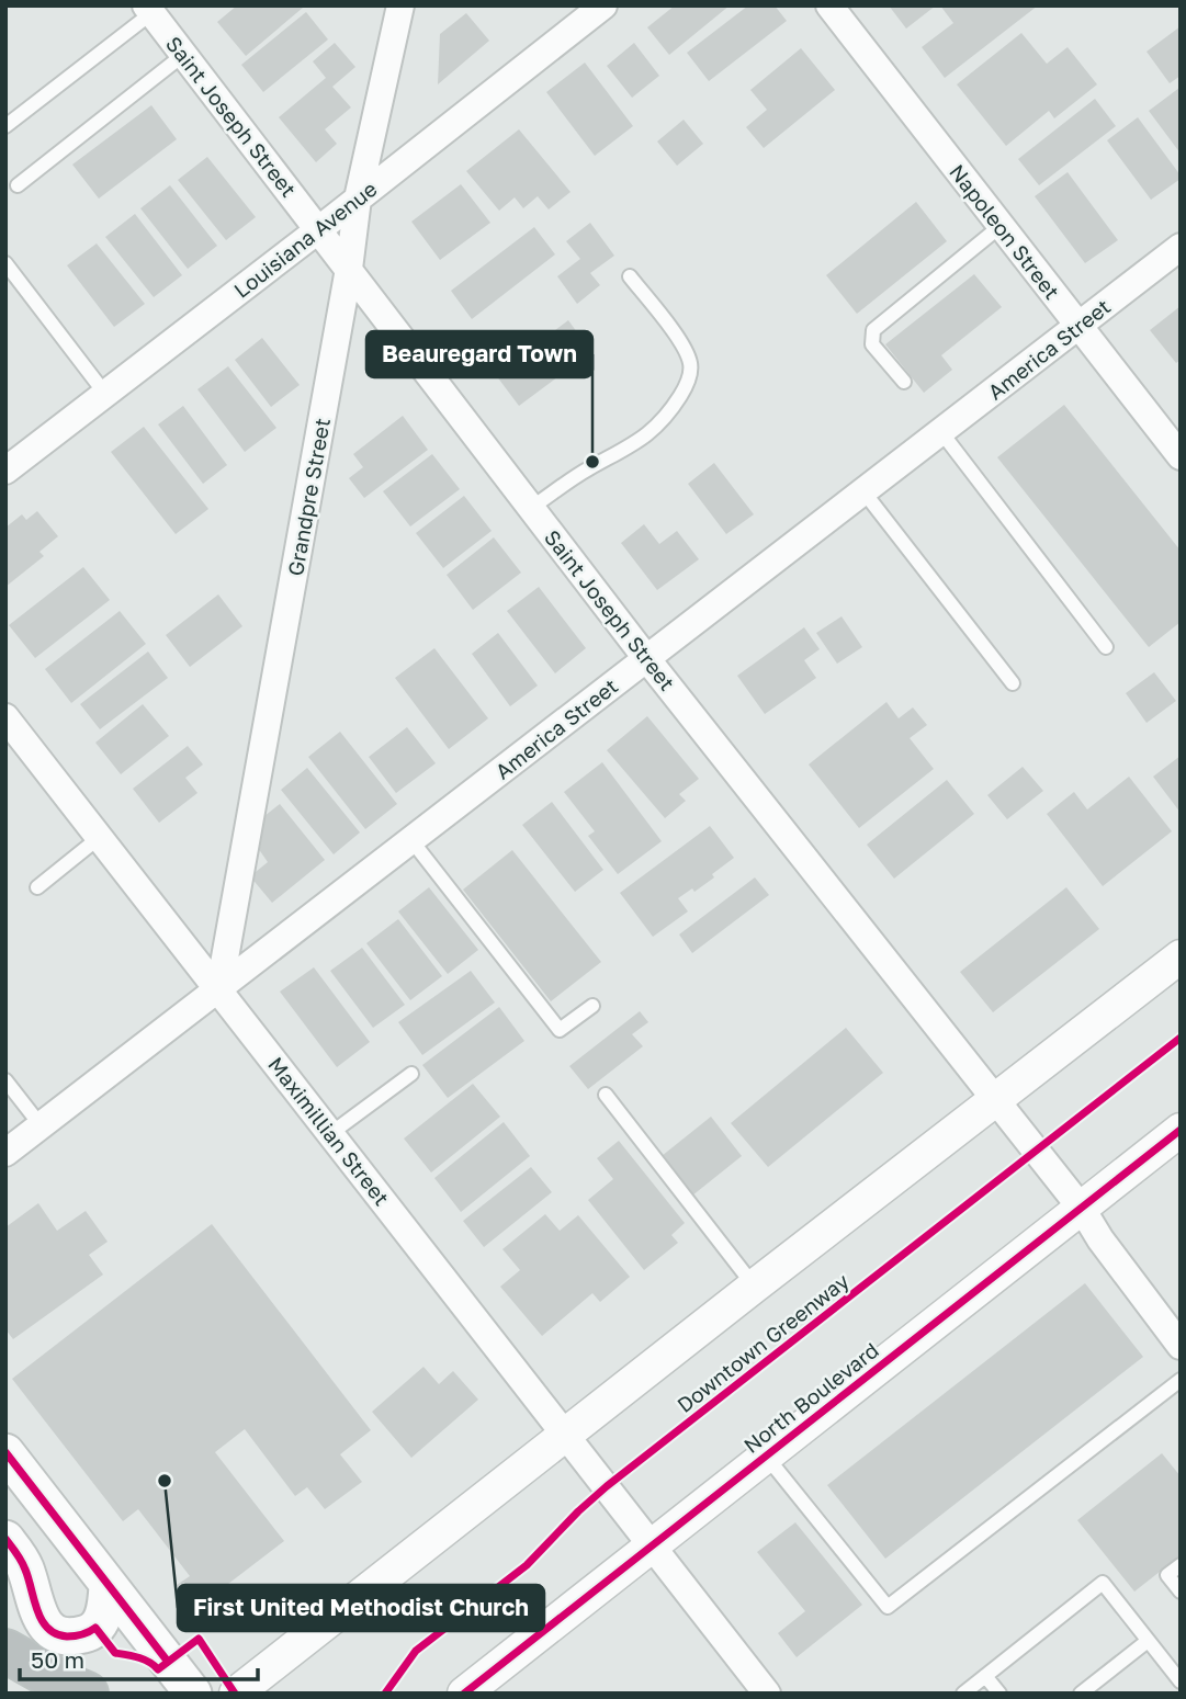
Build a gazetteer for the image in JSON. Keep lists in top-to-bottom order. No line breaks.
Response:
{"streets":{"street":["Saint Joseph Street","Napoleon Street","Louisiana Avenue","America Street","Grandpre Street","Maximillian Street","North Boulevard"],"cycle path":["Downtown Greenway"]},"crossings":[["Saint Joseph Street","Louisiana Avenue"],["Saint Joseph Street","America Street"],["Saint Joseph Street","Grandpre Street"],["Saint Joseph Street","North Boulevard"],["Napoleon Street","America Street"],["Louisiana Avenue","Grandpre Street"],["America Street","Grandpre Street"],["America Street","Maximillian Street"],["Grandpre Street","Maximillian Street"],["Maximillian Street","North Boulevard"]],"places":["Beauregard Town","First United Methodist Church"],"scale_bar":"50 m"}
